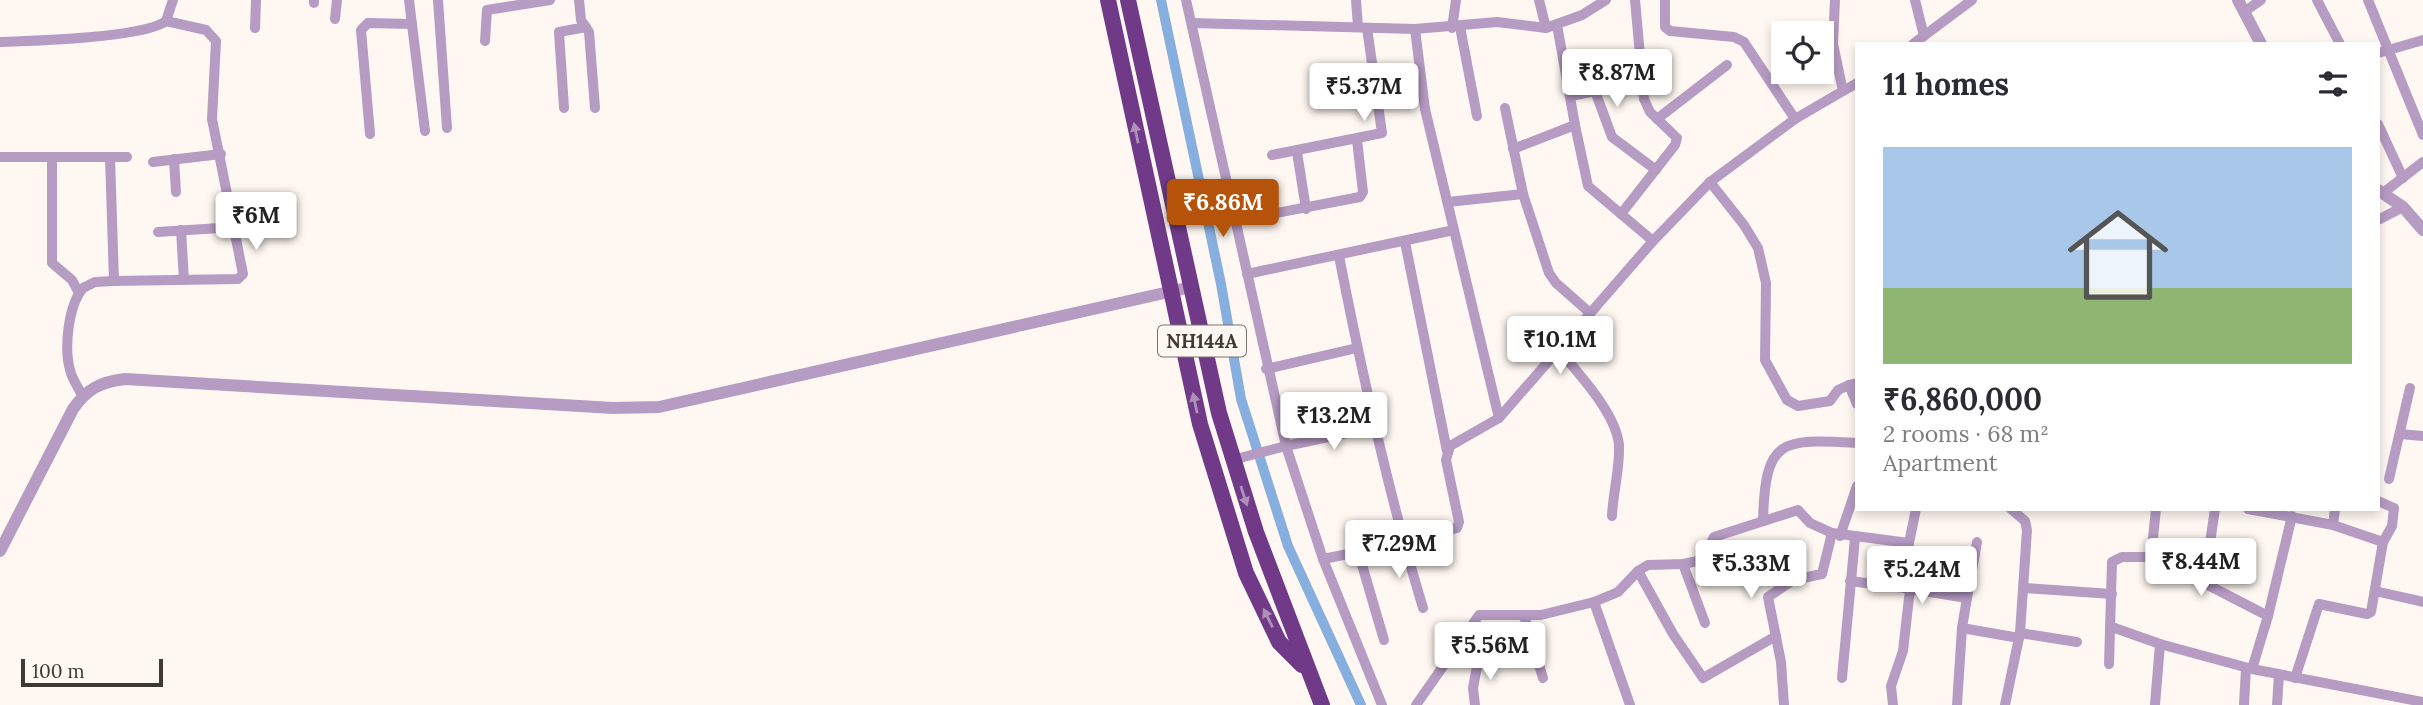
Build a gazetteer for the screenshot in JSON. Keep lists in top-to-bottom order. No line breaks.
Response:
{"streets":{"highway":["NH144A"]},"scale_bar":"100 m","page":{"heading":"11 homes","price":["₹8.87M","₹5.37M","₹6.86M","₹6M","₹10.1M","₹13.2M","₹7.29M","₹8.44M","₹5.33M","₹5.24M","₹5.56M"],"list":[{"name":"₹6,860,000","note":"2 rooms · 68 m² · Apartment"}],"scale":"100 m"}}
